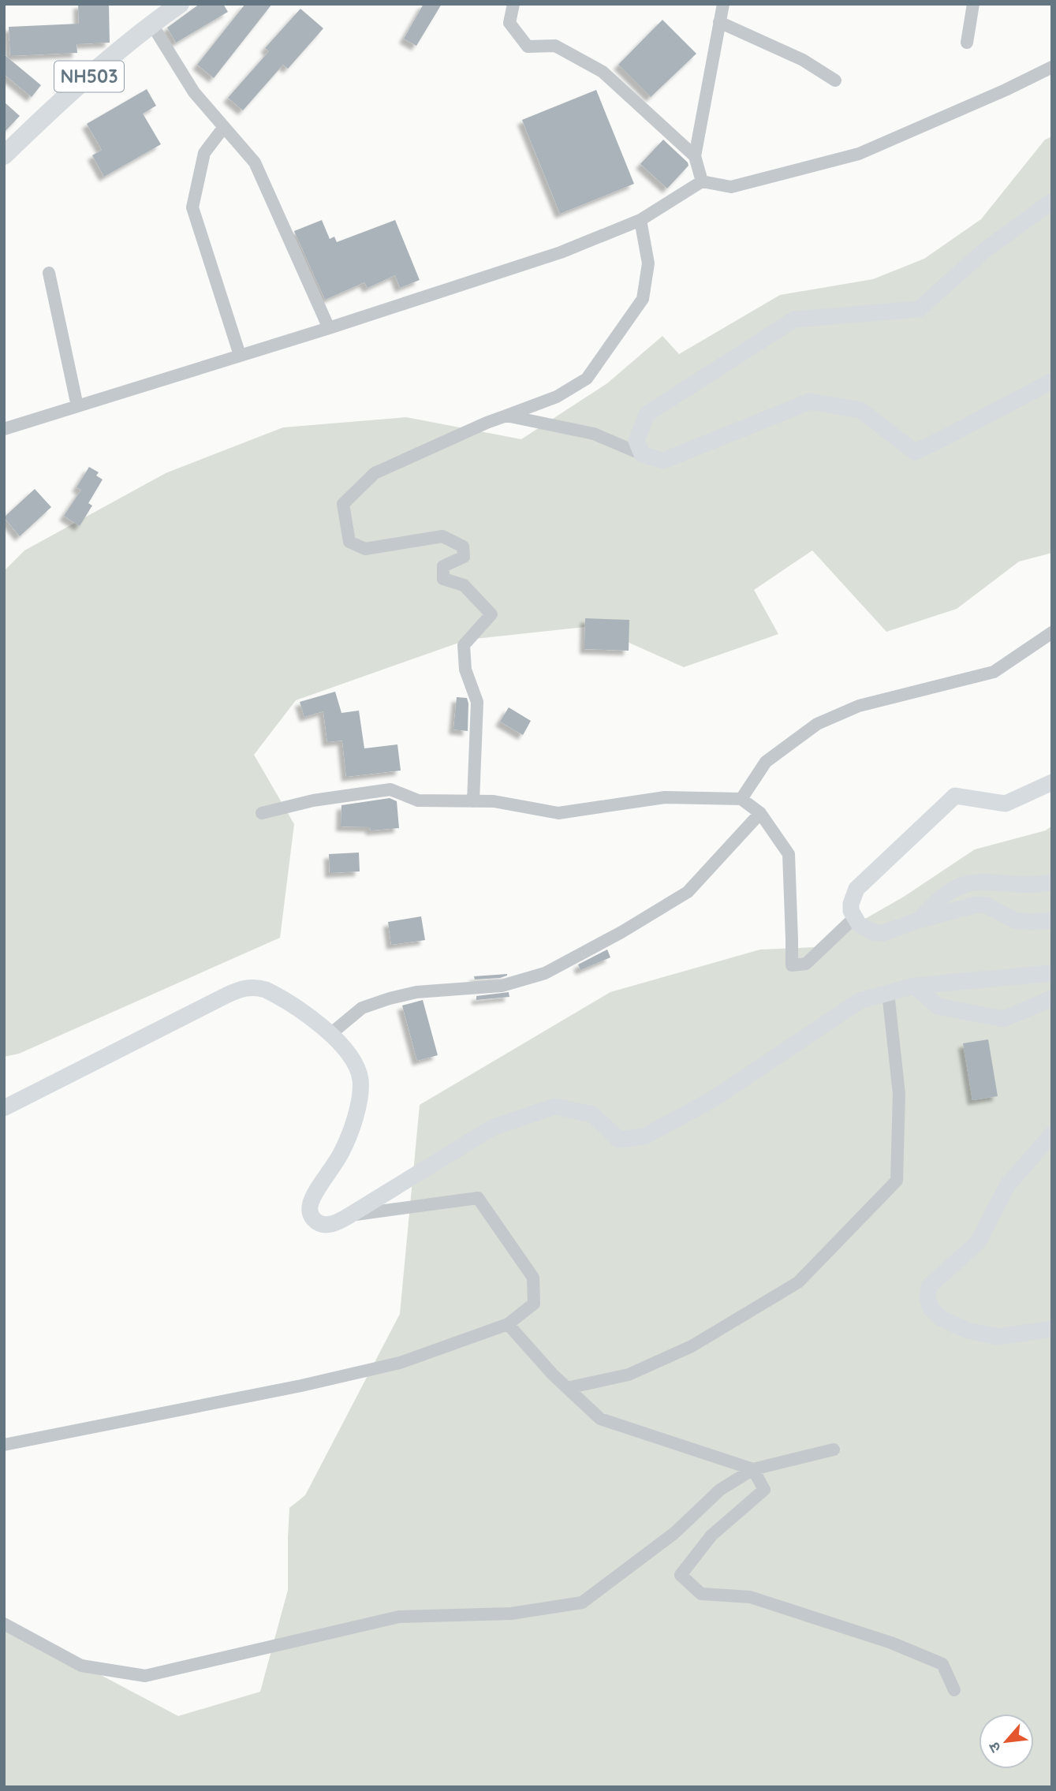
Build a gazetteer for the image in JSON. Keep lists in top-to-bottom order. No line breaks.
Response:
{"streets":{"main road":["NH503"]},"north":"bottom left"}
